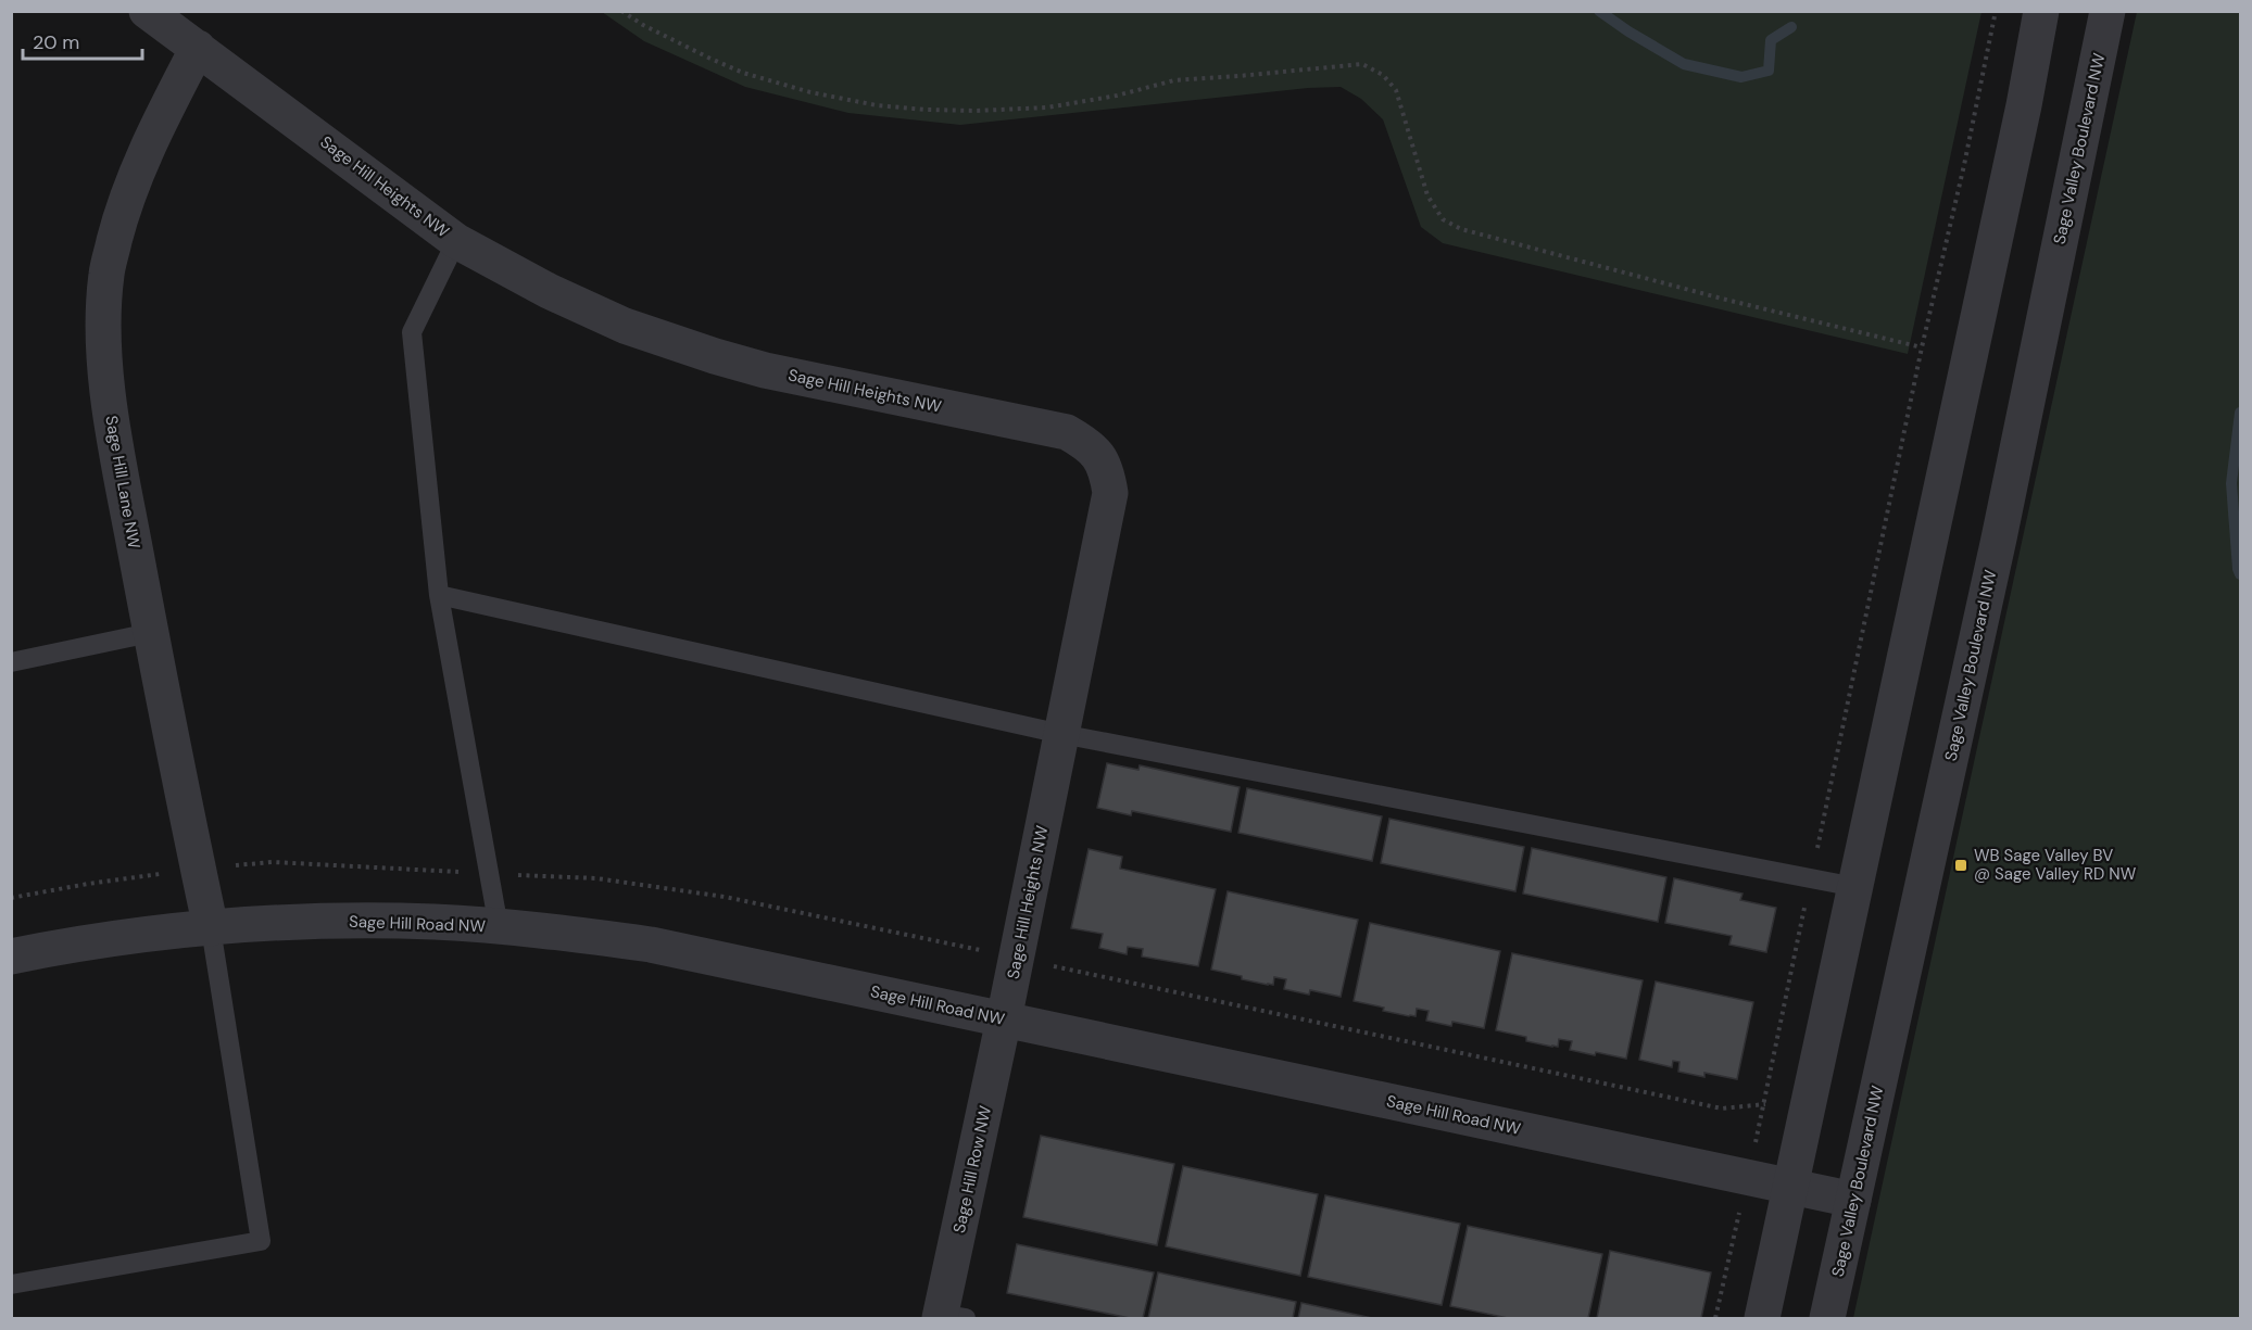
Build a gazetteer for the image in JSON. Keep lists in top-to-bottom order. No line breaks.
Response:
{"streets":{"street":["Sage Valley Boulevard NW","Sage Hill Heights NW","Sage Hill Lane NW","Sage Hill Road NW","Sage Hill Row NW"]},"crossings":[["Sage Valley Boulevard NW","Sage Hill Road NW"],["Sage Hill Heights NW","Sage Hill Lane NW"],["Sage Hill Heights NW","Sage Hill Road NW"],["Sage Hill Heights NW","Sage Hill Row NW"],["Sage Hill Lane NW","Sage Hill Road NW"],["Sage Hill Road NW","Sage Hill Row NW"]],"places":{"transit":["WB Sage Valley BV @ Sage Valley RD NW"]},"scale_bar":"20 m"}
